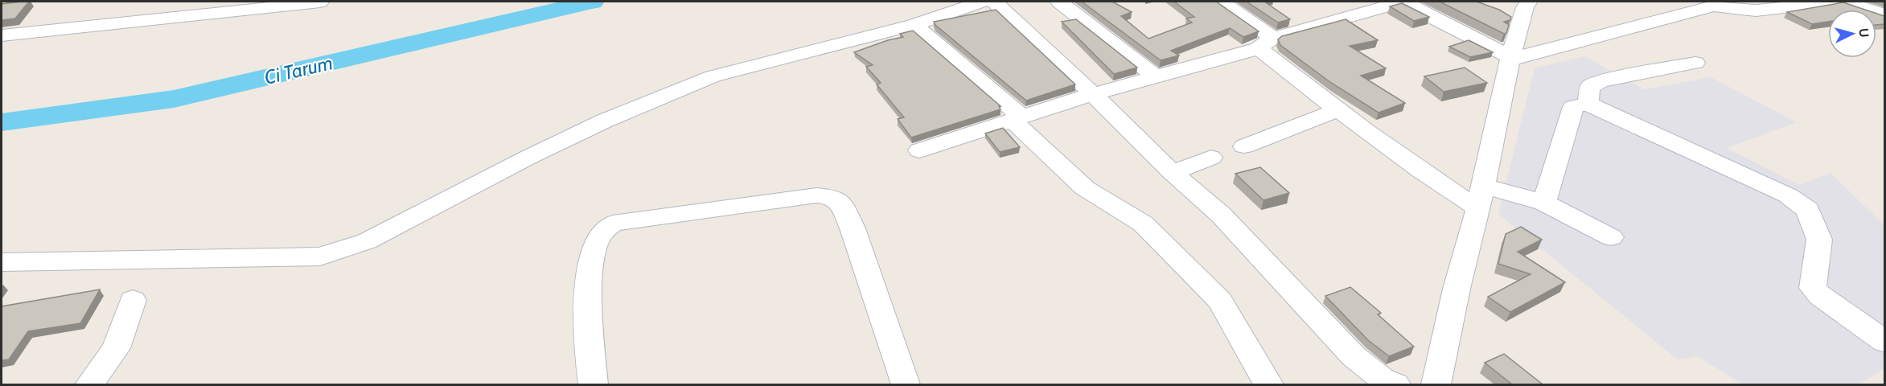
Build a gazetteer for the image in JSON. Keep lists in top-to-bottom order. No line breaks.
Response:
{"water":["Ci Tarum"],"north":"right"}
